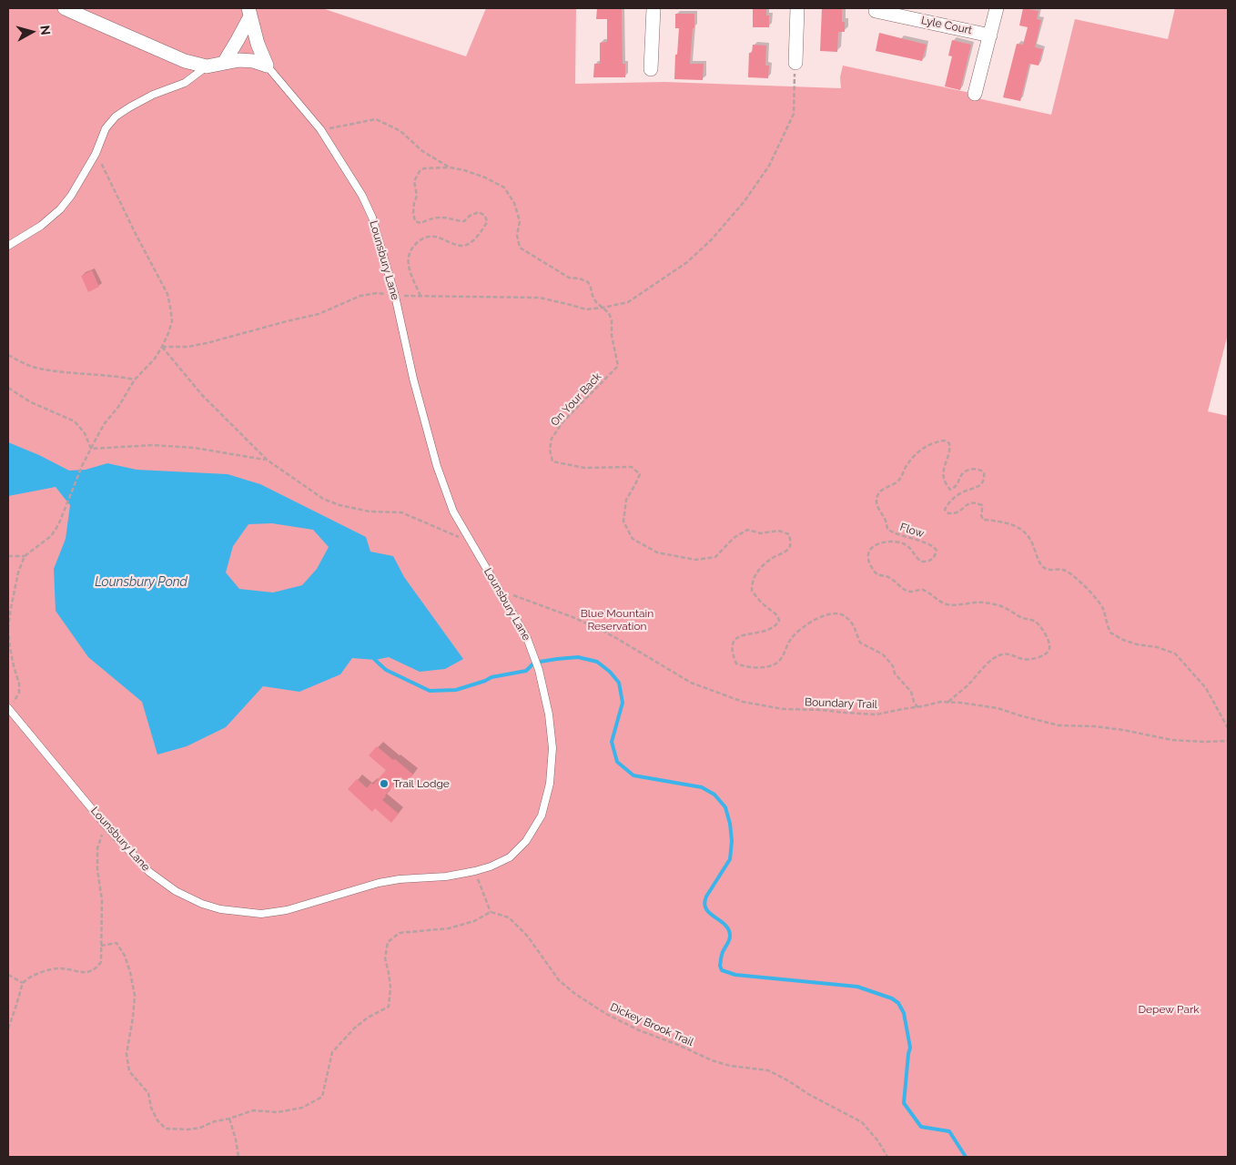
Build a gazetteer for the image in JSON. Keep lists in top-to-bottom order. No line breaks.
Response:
{"streets":{"street":["Lyle Court"],"lane":["Lounsbury Lane"],"path":["On Your Back","Flow","Boundary Trail","Dickey Brook Trail"]},"crossings":[["Lounsbury Lane","On Your Back"],["Lounsbury Lane","Boundary Trail"],["On Your Back","Boundary Trail"],["Flow","Boundary Trail"]],"water":["Lounsbury Pond"],"parks":["Blue Mountain Reservation","Depew Park"],"places":["Trail Lodge"],"north":"right"}
